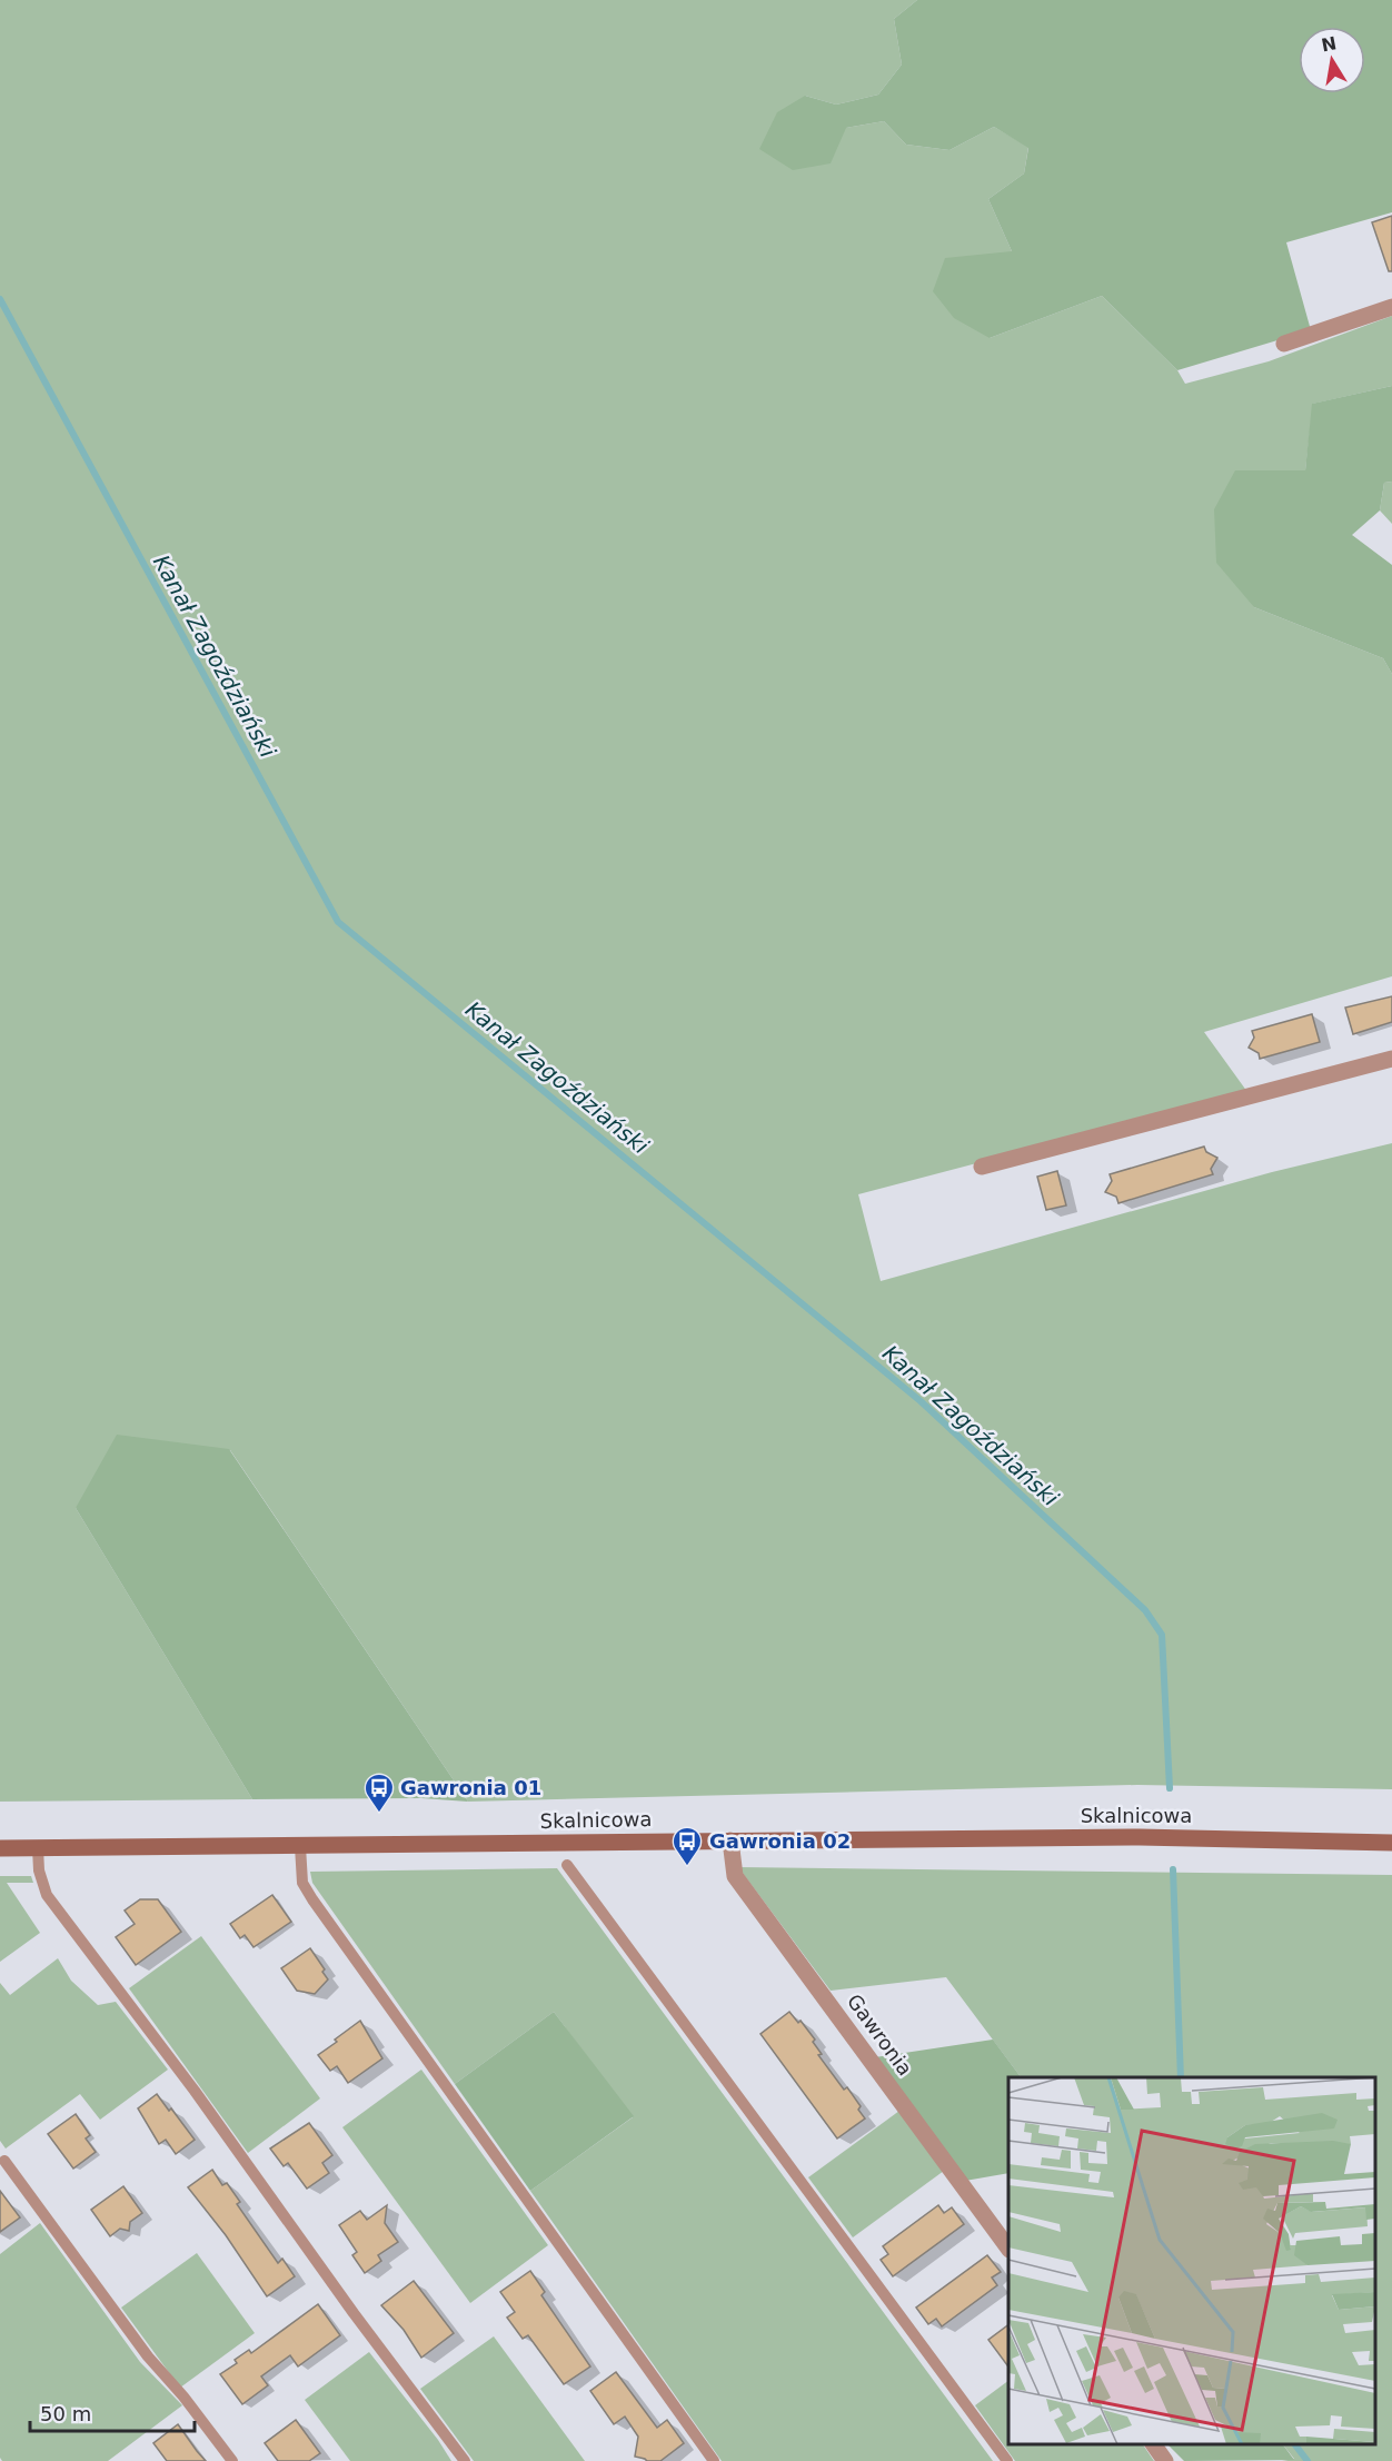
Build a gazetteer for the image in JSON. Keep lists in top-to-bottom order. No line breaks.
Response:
{"streets":{"street":["Skalnicowa","Gawronia"]},"crossings":[["Skalnicowa","Gawronia"]],"water":["Kanał Zagoździański"],"places":{"bus stop":["Gawronia 01","Gawronia 02"]},"scale_bar":"50 m","north":"top"}
